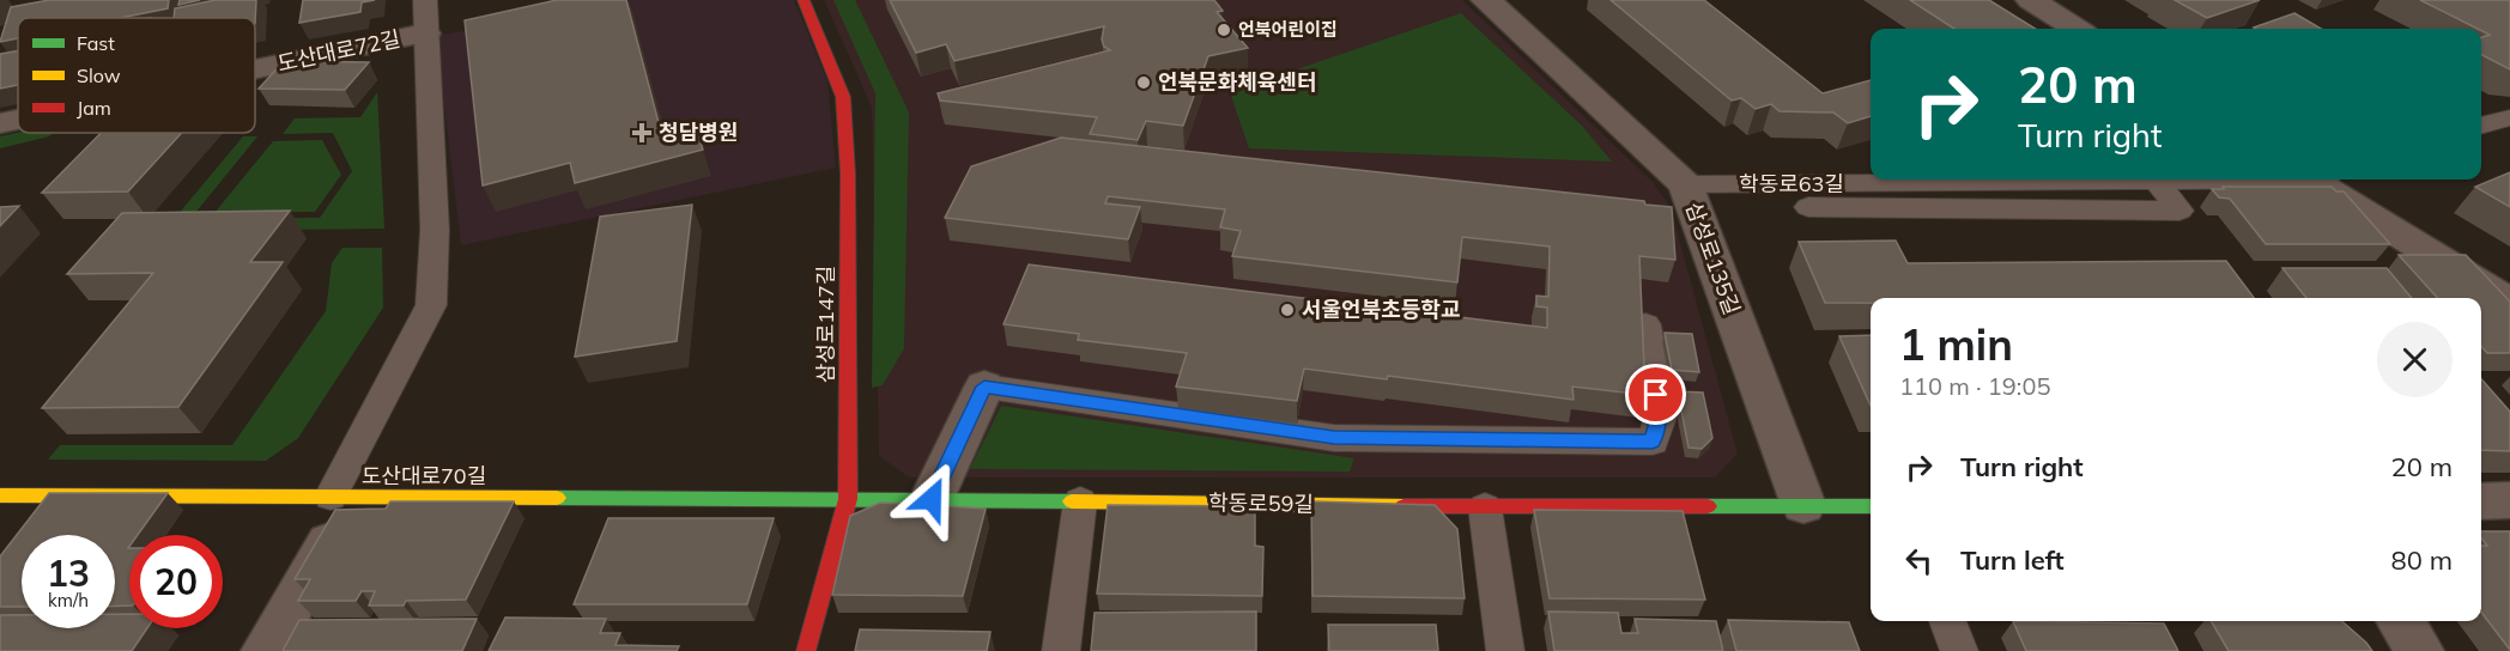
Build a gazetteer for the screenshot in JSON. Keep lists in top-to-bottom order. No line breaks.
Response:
{"streets":{"street":["도산대로72길","삼성로135길","삼성로147길","도산대로70길","학동로59길"],"lane":["학동로63길"]},"crossings":[["학동로63길","삼성로135길"],["삼성로135길","학동로59길"],["삼성로147길","도산대로70길"],["삼성로147길","학동로59길"],["도산대로70길","학동로59길"]],"places":{"other":["언북어린이집","언북문화체육센터","서울언북초등학교"],"health":["청담병원"]},"legend":["Fast","Slow","Jam"],"page":{"turn":["20 m","Turn right"],"heading":["1 min","110 m · 19:05"],"list":[{"name":"Turn right","value":"20 m"},{"name":"Turn left","value":"80 m"}],"speed":"13 km/h","limit":"20"}}
